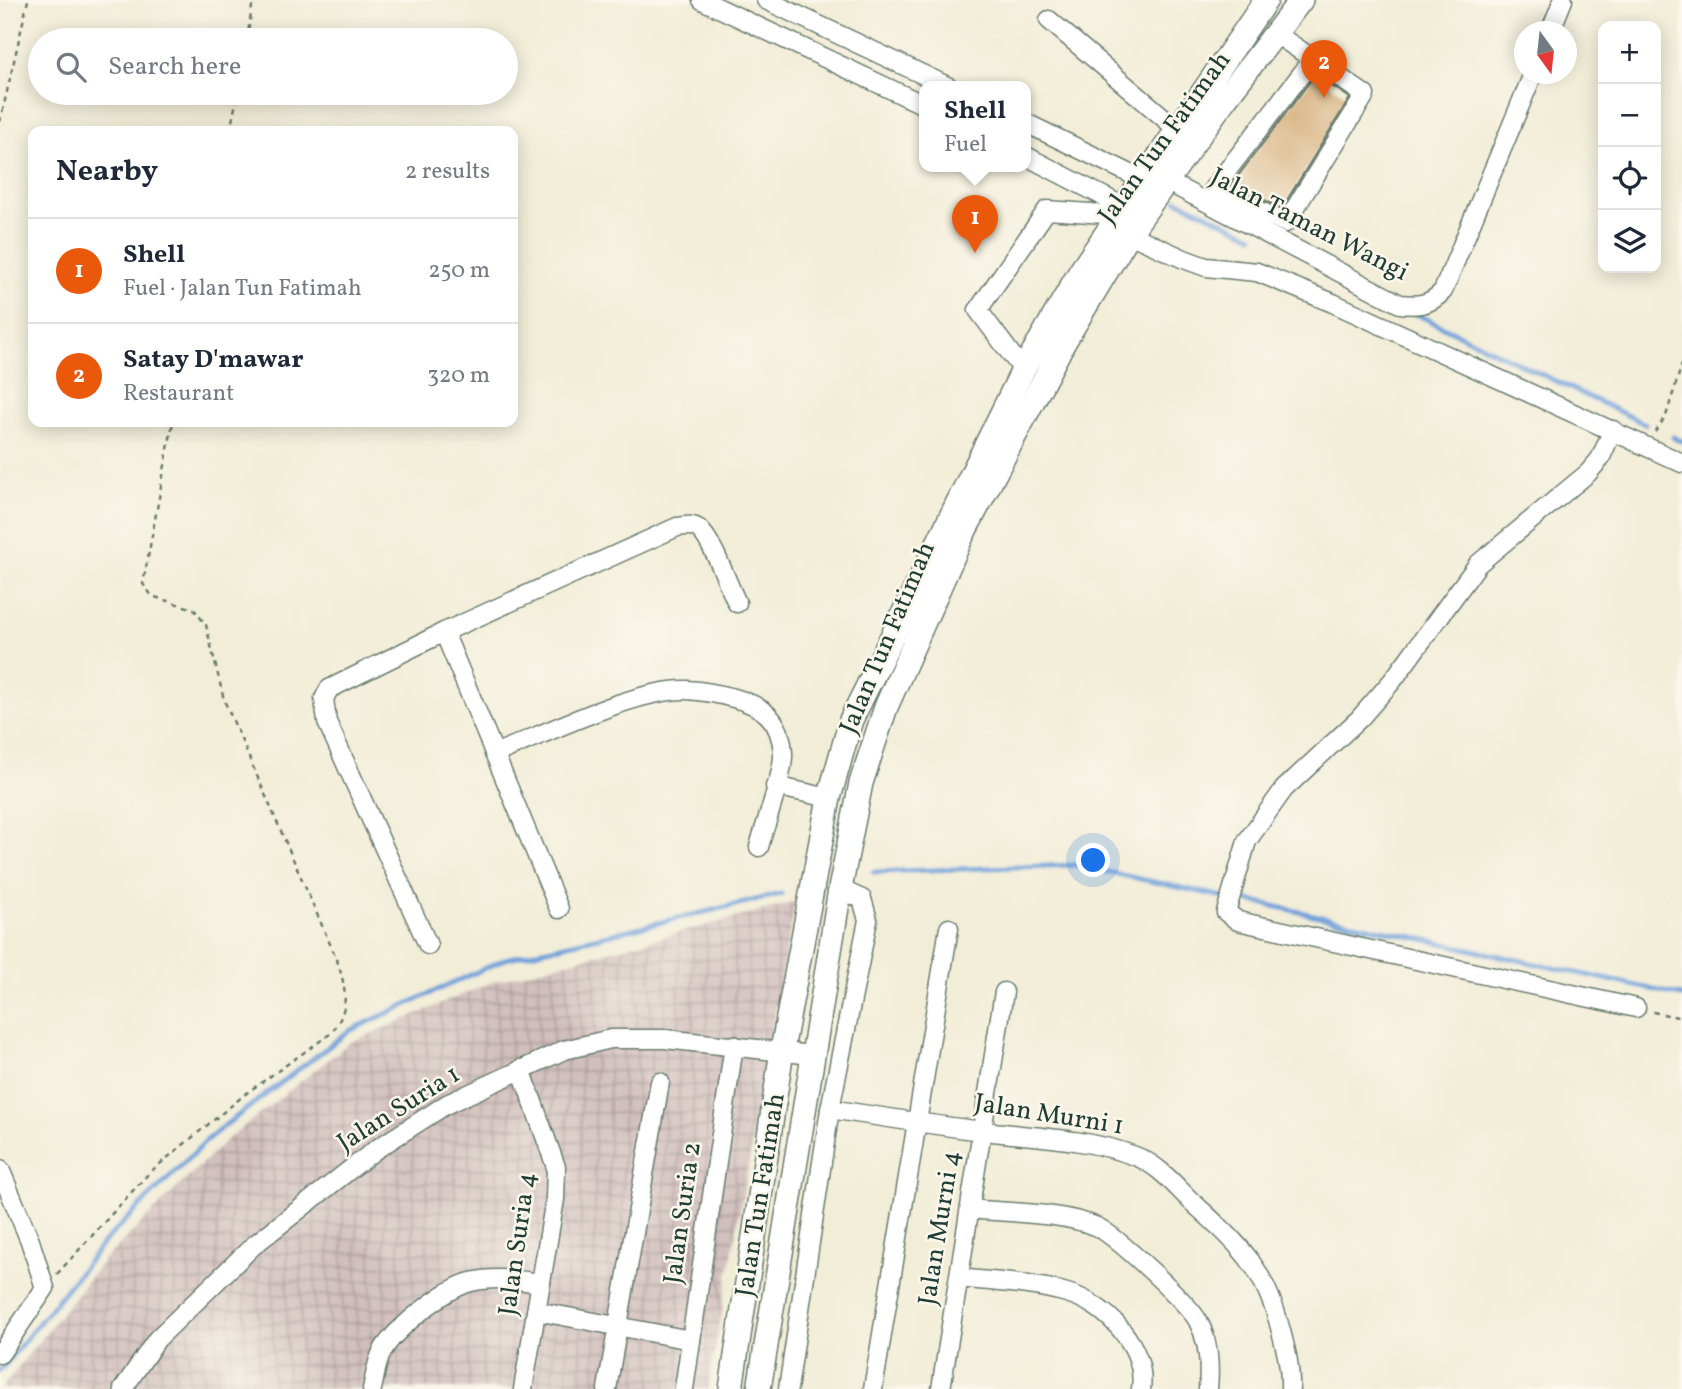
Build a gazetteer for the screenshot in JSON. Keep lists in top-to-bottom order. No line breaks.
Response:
{"streets":{"main road":["Jalan Tun Fatimah"],"street":["Jalan Taman Wangi","Jalan Suria 1","Jalan Murni 1","Jalan Suria 2","Jalan Murni 4","Jalan Suria 4"]},"crossings":[["Jalan Tun Fatimah","Jalan Taman Wangi"],["Jalan Tun Fatimah","Jalan Suria 1"],["Jalan Suria 1","Jalan Suria 2"],["Jalan Suria 1","Jalan Suria 4"],["Jalan Murni 1","Jalan Murni 4"]],"north":"bottom","page":{"map_buttons":["+","−"],"search":"Search here","pins":["2","1"],"popup":["Shell","Fuel"],"heading":["Nearby","2 results"],"list":[{"mark":"1","name":"Shell","note":"Fuel · Jalan Tun Fatimah","value":"250 m"},{"mark":"2","name":"Satay D'mawar","note":"Restaurant","value":"320 m"}]}}
